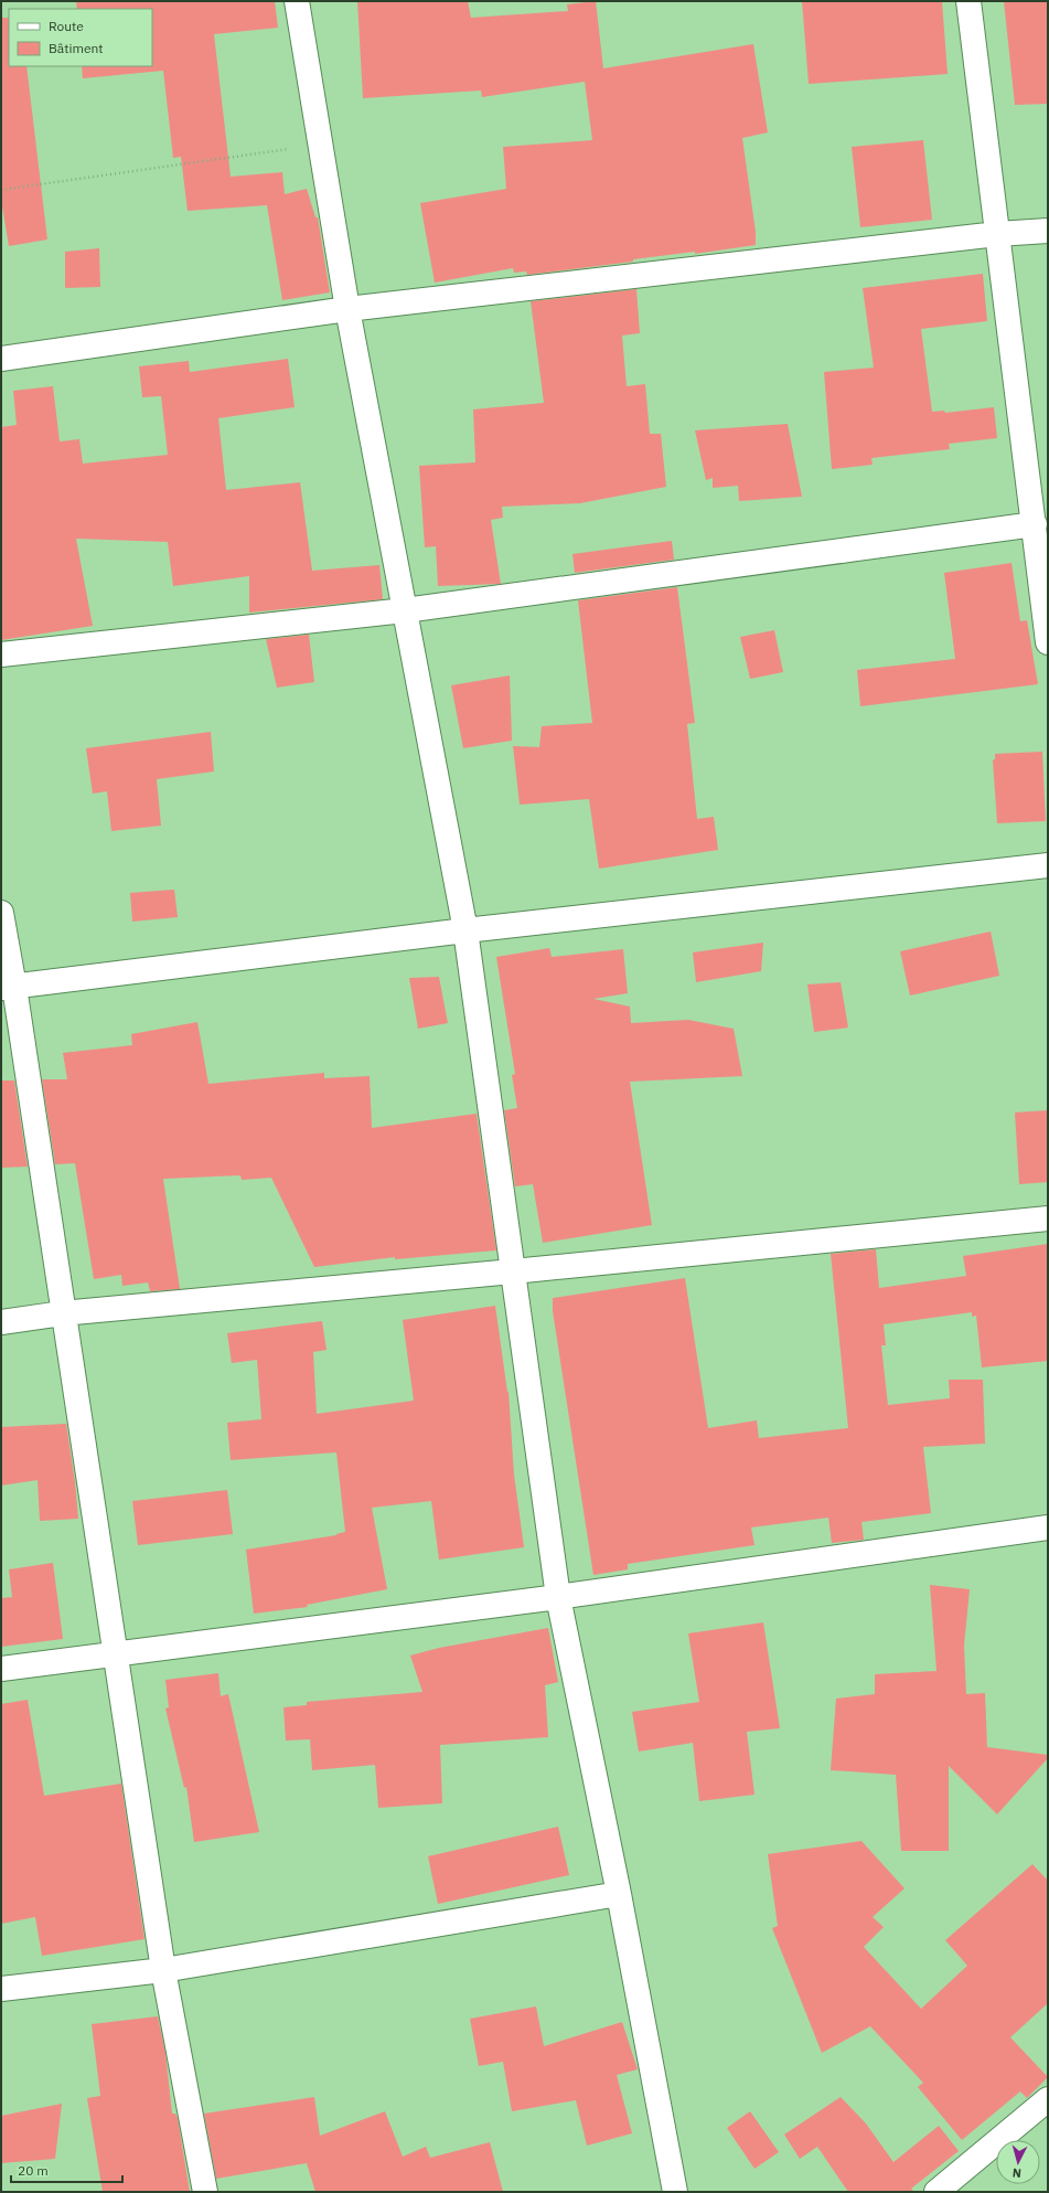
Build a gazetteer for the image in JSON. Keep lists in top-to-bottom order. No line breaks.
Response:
{"legend":["Route","Bâtiment"],"scale_bar":"20 m","north":"bottom"}
